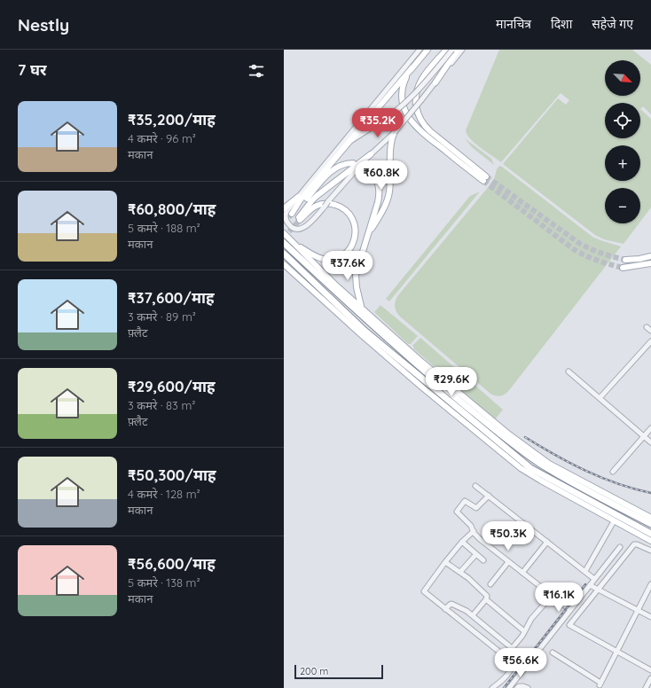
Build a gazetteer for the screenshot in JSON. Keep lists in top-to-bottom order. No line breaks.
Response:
{"scale_bar":"200 m","north":"bottom right","page":{"header":"Nestly","nav":["मानचित्र","दिशा","सहेजे गए"],"heading":"7 घर","map_buttons":["+","−"],"list":[{"name":"₹35,200/माह","note":"4 कमरे · 96 m² · मकान"},{"name":"₹60,800/माह","note":"5 कमरे · 188 m² · मकान"},{"name":"₹37,600/माह","note":"3 कमरे · 89 m² · फ़्लैट"},{"name":"₹29,600/माह","note":"3 कमरे · 83 m² · फ़्लैट"},{"name":"₹50,300/माह","note":"4 कमरे · 128 m² · मकान"},{"name":"₹56,600/माह","note":"5 कमरे · 138 m² · मकान"}],"price":["₹35.2K","₹60.8K","₹37.6K","₹29.6K","₹50.3K","₹16.1K","₹56.6K"],"scale":"200 m"}}
